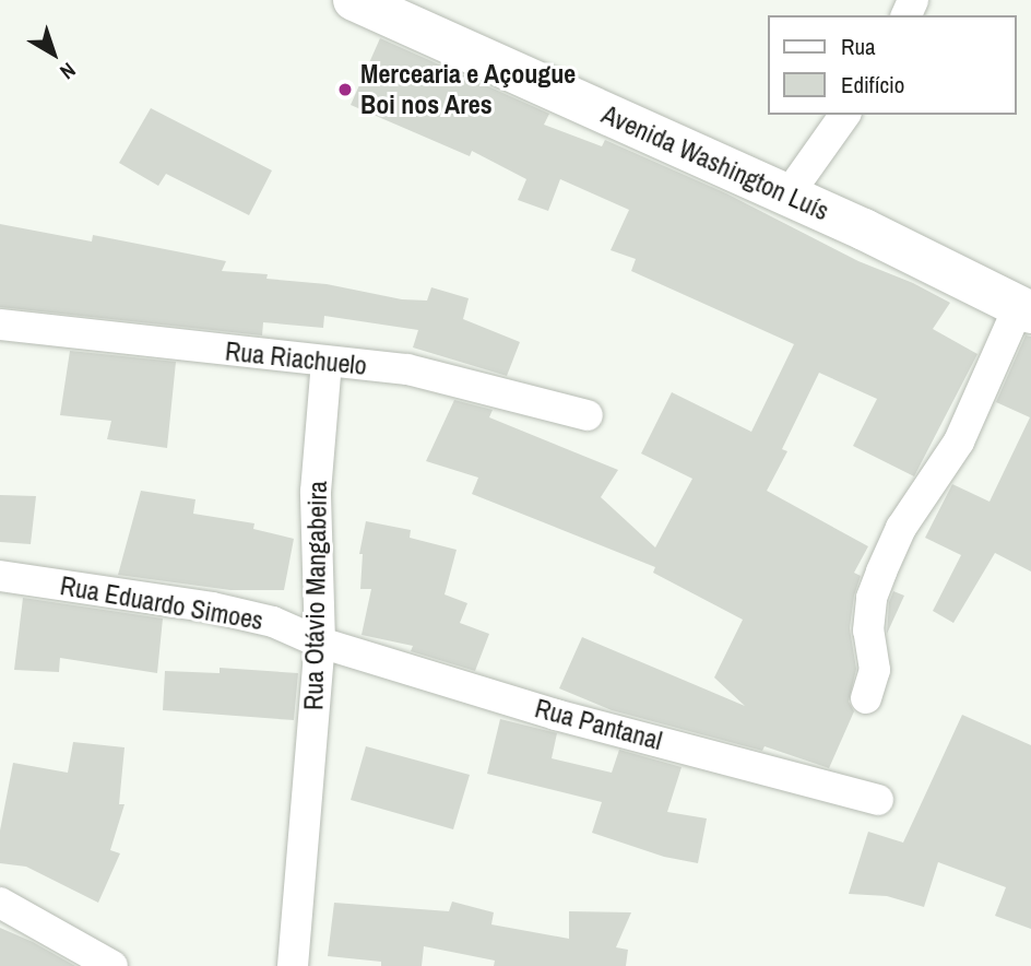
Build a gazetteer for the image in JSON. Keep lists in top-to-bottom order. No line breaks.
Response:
{"streets":{"main road":["Avenida Washington Luís"],"street":["Rua Riachuelo","Rua Otávio Mangabeira","Rua Eduardo Simoes","Rua Pantanal"]},"crossings":[["Rua Riachuelo","Rua Otávio Mangabeira"],["Rua Otávio Mangabeira","Rua Eduardo Simoes"],["Rua Otávio Mangabeira","Rua Pantanal"],["Rua Eduardo Simoes","Rua Pantanal"]],"places":["Mercearia e Açougue Boi nos Ares"],"legend":["Rua","Edifício"],"north":"bottom right"}
